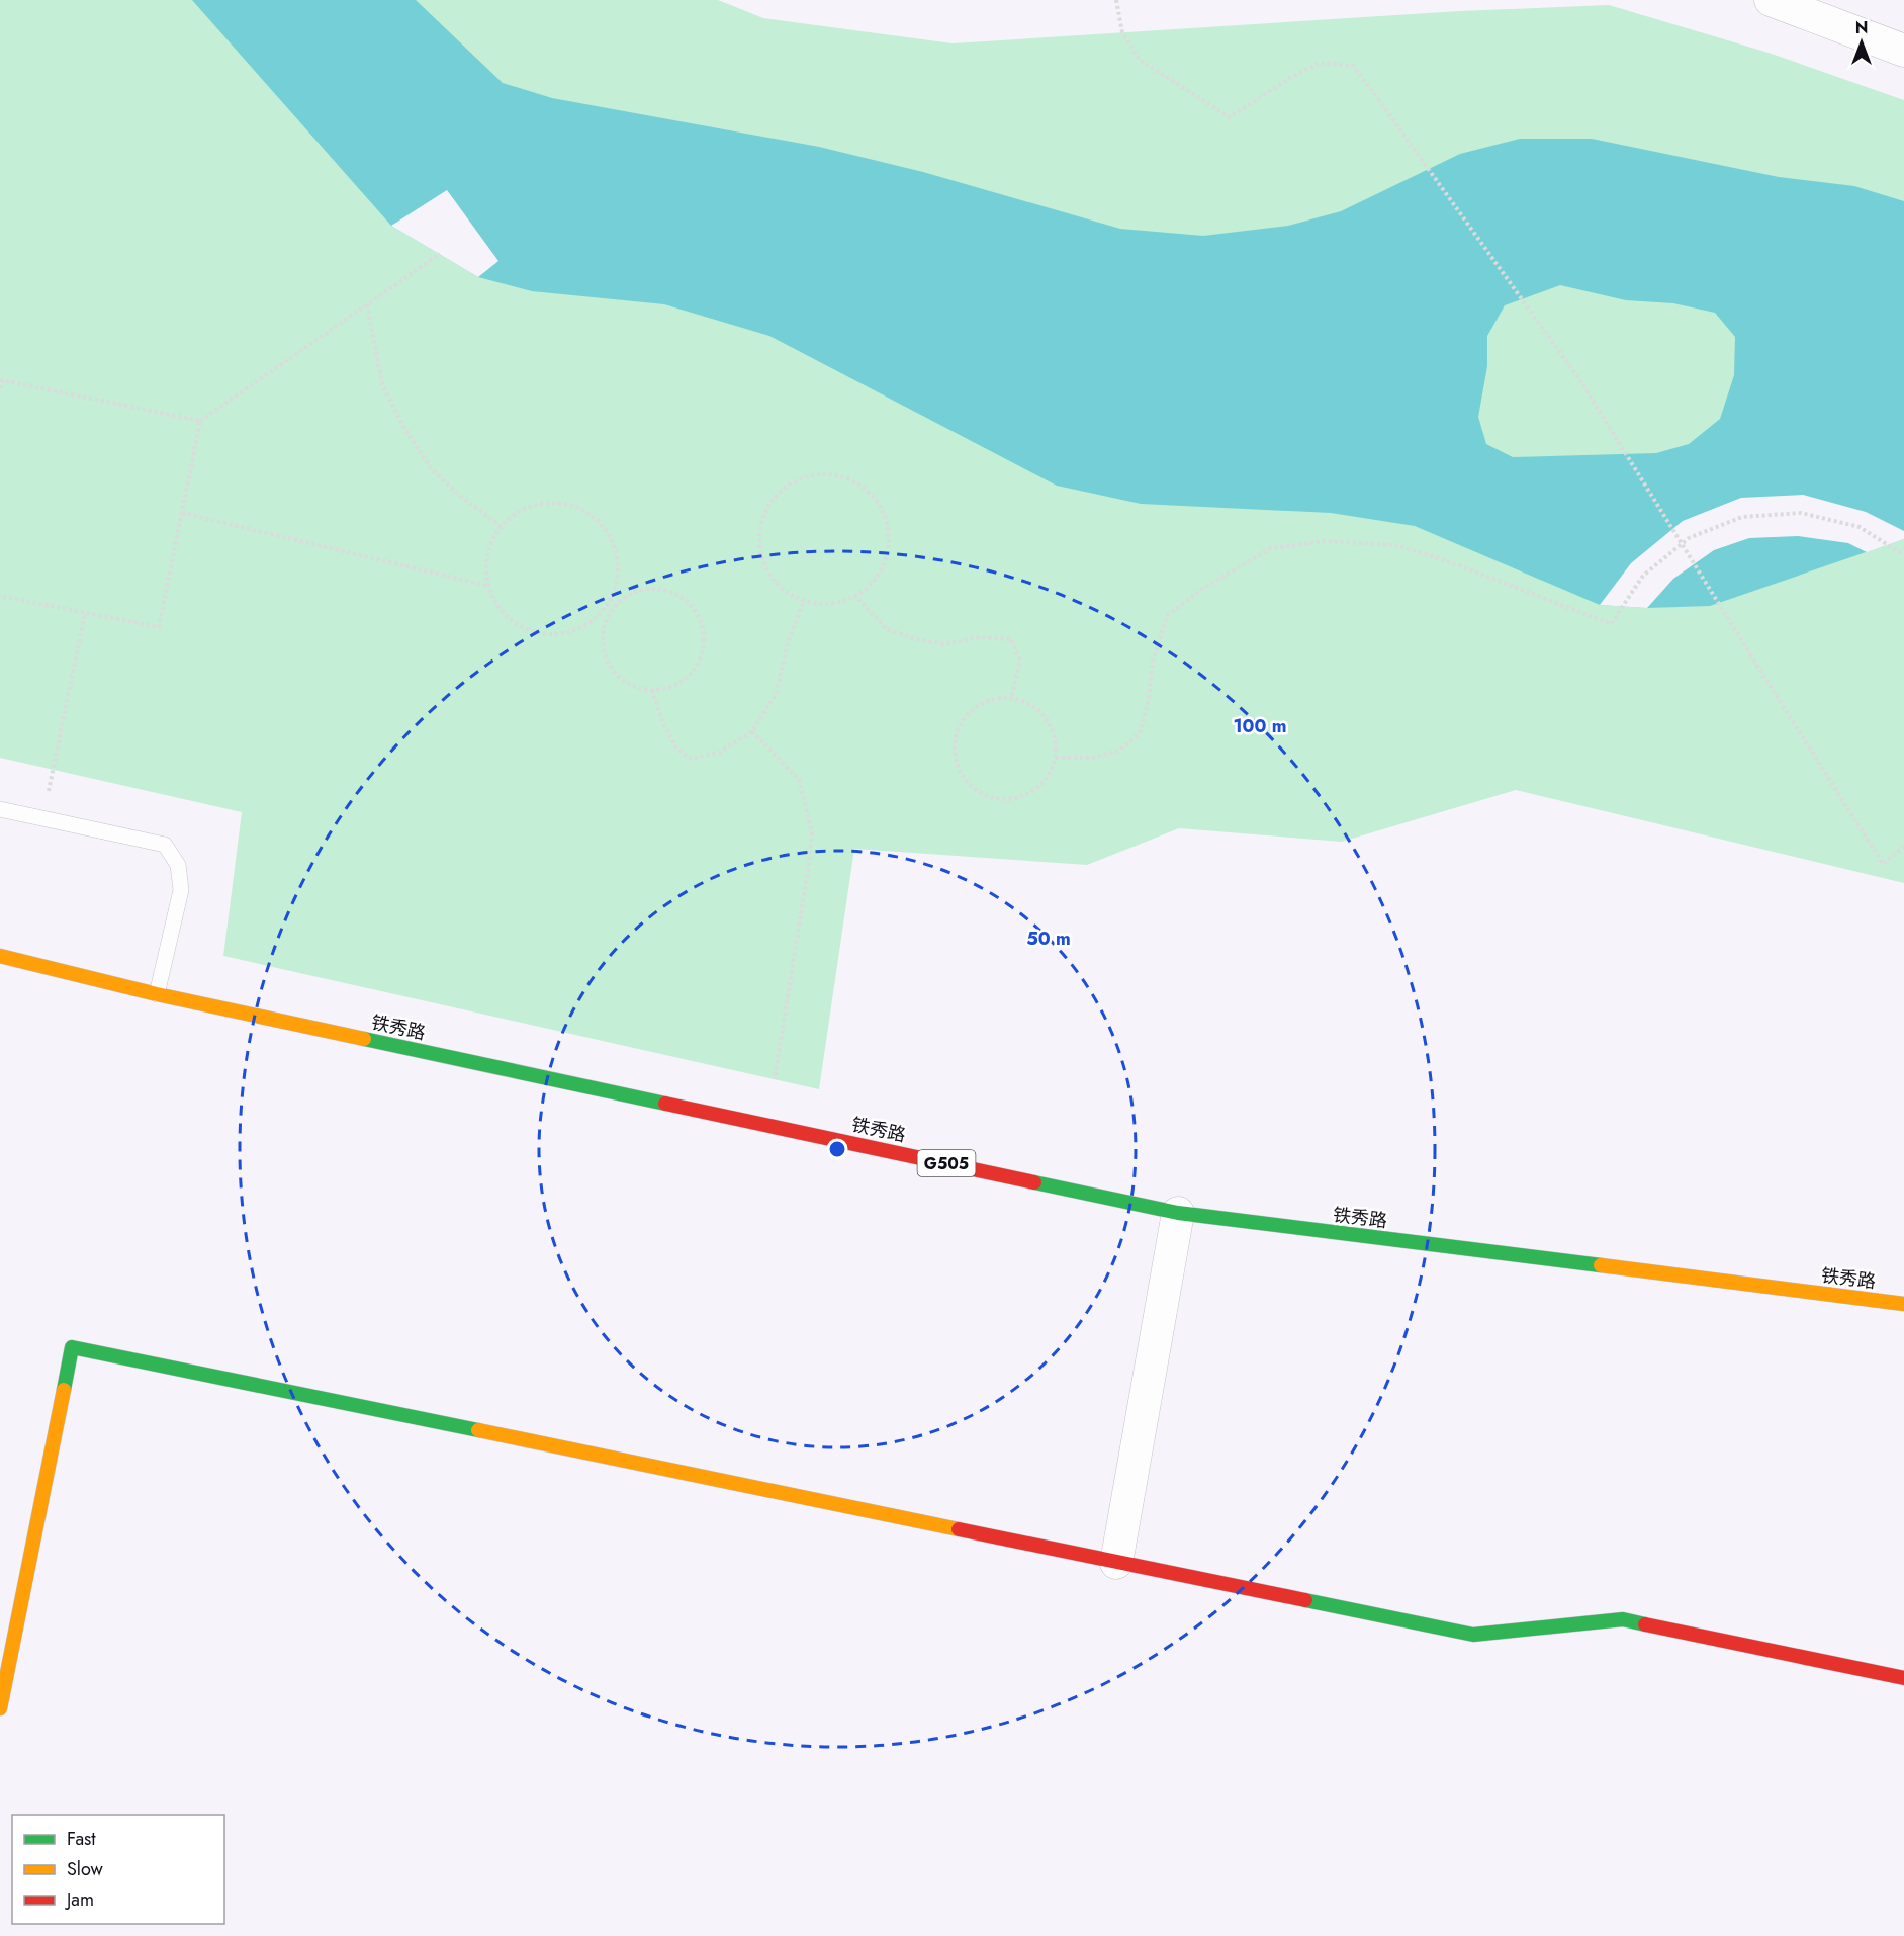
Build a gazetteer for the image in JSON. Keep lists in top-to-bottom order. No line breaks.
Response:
{"streets":{"main road":["铁秀路","G505"]},"legend":["Fast","Slow","Jam"],"north":"top","rings":["100 m","50 m"]}
